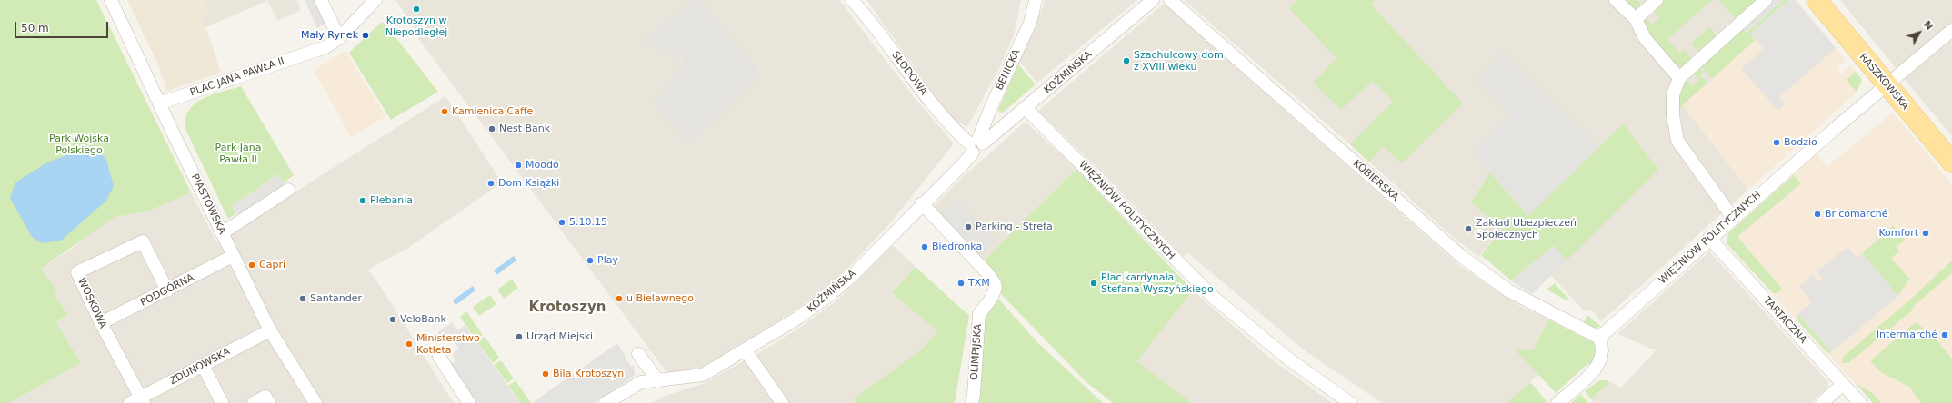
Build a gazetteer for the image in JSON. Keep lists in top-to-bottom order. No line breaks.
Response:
{"streets":{"main road":["RASZKOWSKA"],"street":["BENICKA","KOŹMIŃSKA","SŁODOWA","PLAC JANA PAWŁA II","KOBIERSKA","PIASTOWSKA","WIĘŹNIÓW POLITYCZNYCH","PODGÓRNA","WOSKOWA","TARTACZNA","OLIMPIJSKA","ZDUNOWSKA"]},"crossings":[["BENICKA","KOŹMIŃSKA"],["BENICKA","SŁODOWA"],["KOŹMIŃSKA","SŁODOWA"],["KOŹMIŃSKA","WIĘŹNIÓW POLITYCZNYCH"],["KOŹMIŃSKA","OLIMPIJSKA"],["PLAC JANA PAWŁA II","PIASTOWSKA"],["RASZKOWSKA","WIĘŹNIÓW POLITYCZNYCH"],["KOBIERSKA","WIĘŹNIÓW POLITYCZNYCH"],["PIASTOWSKA","PODGÓRNA"],["PIASTOWSKA","ZDUNOWSKA"],["WIĘŹNIÓW POLITYCZNYCH","TARTACZNA"],["PODGÓRNA","WOSKOWA"],["WOSKOWA","ZDUNOWSKA"]],"districts":["Krotoszyn"],"parks":["Park Wojska Polskiego","Park Jana Pawła II"],"places":["Krotoszyn w Niepodległej","Mały Rynek","Szachulcowy dom z XVIII wieku","Kamienica Caffe","Nest Bank","Bodzio","Moodo","Dom Książki","Plebania","Bricomarché","5.10.15","Parking - Strefa","Zakład Ubezpieczeń Społecznych","Komfort","Biedronka","Play","Capri","TXM","Plac kardynała Stefana Wyszyńskiego","Santander","u Bielawnego","VeloBank","Intermarché","Urząd Miejski","Ministerstwo Kotleta","Bila Krotoszyn"],"scale_bar":"50 m","north":"top right"}
